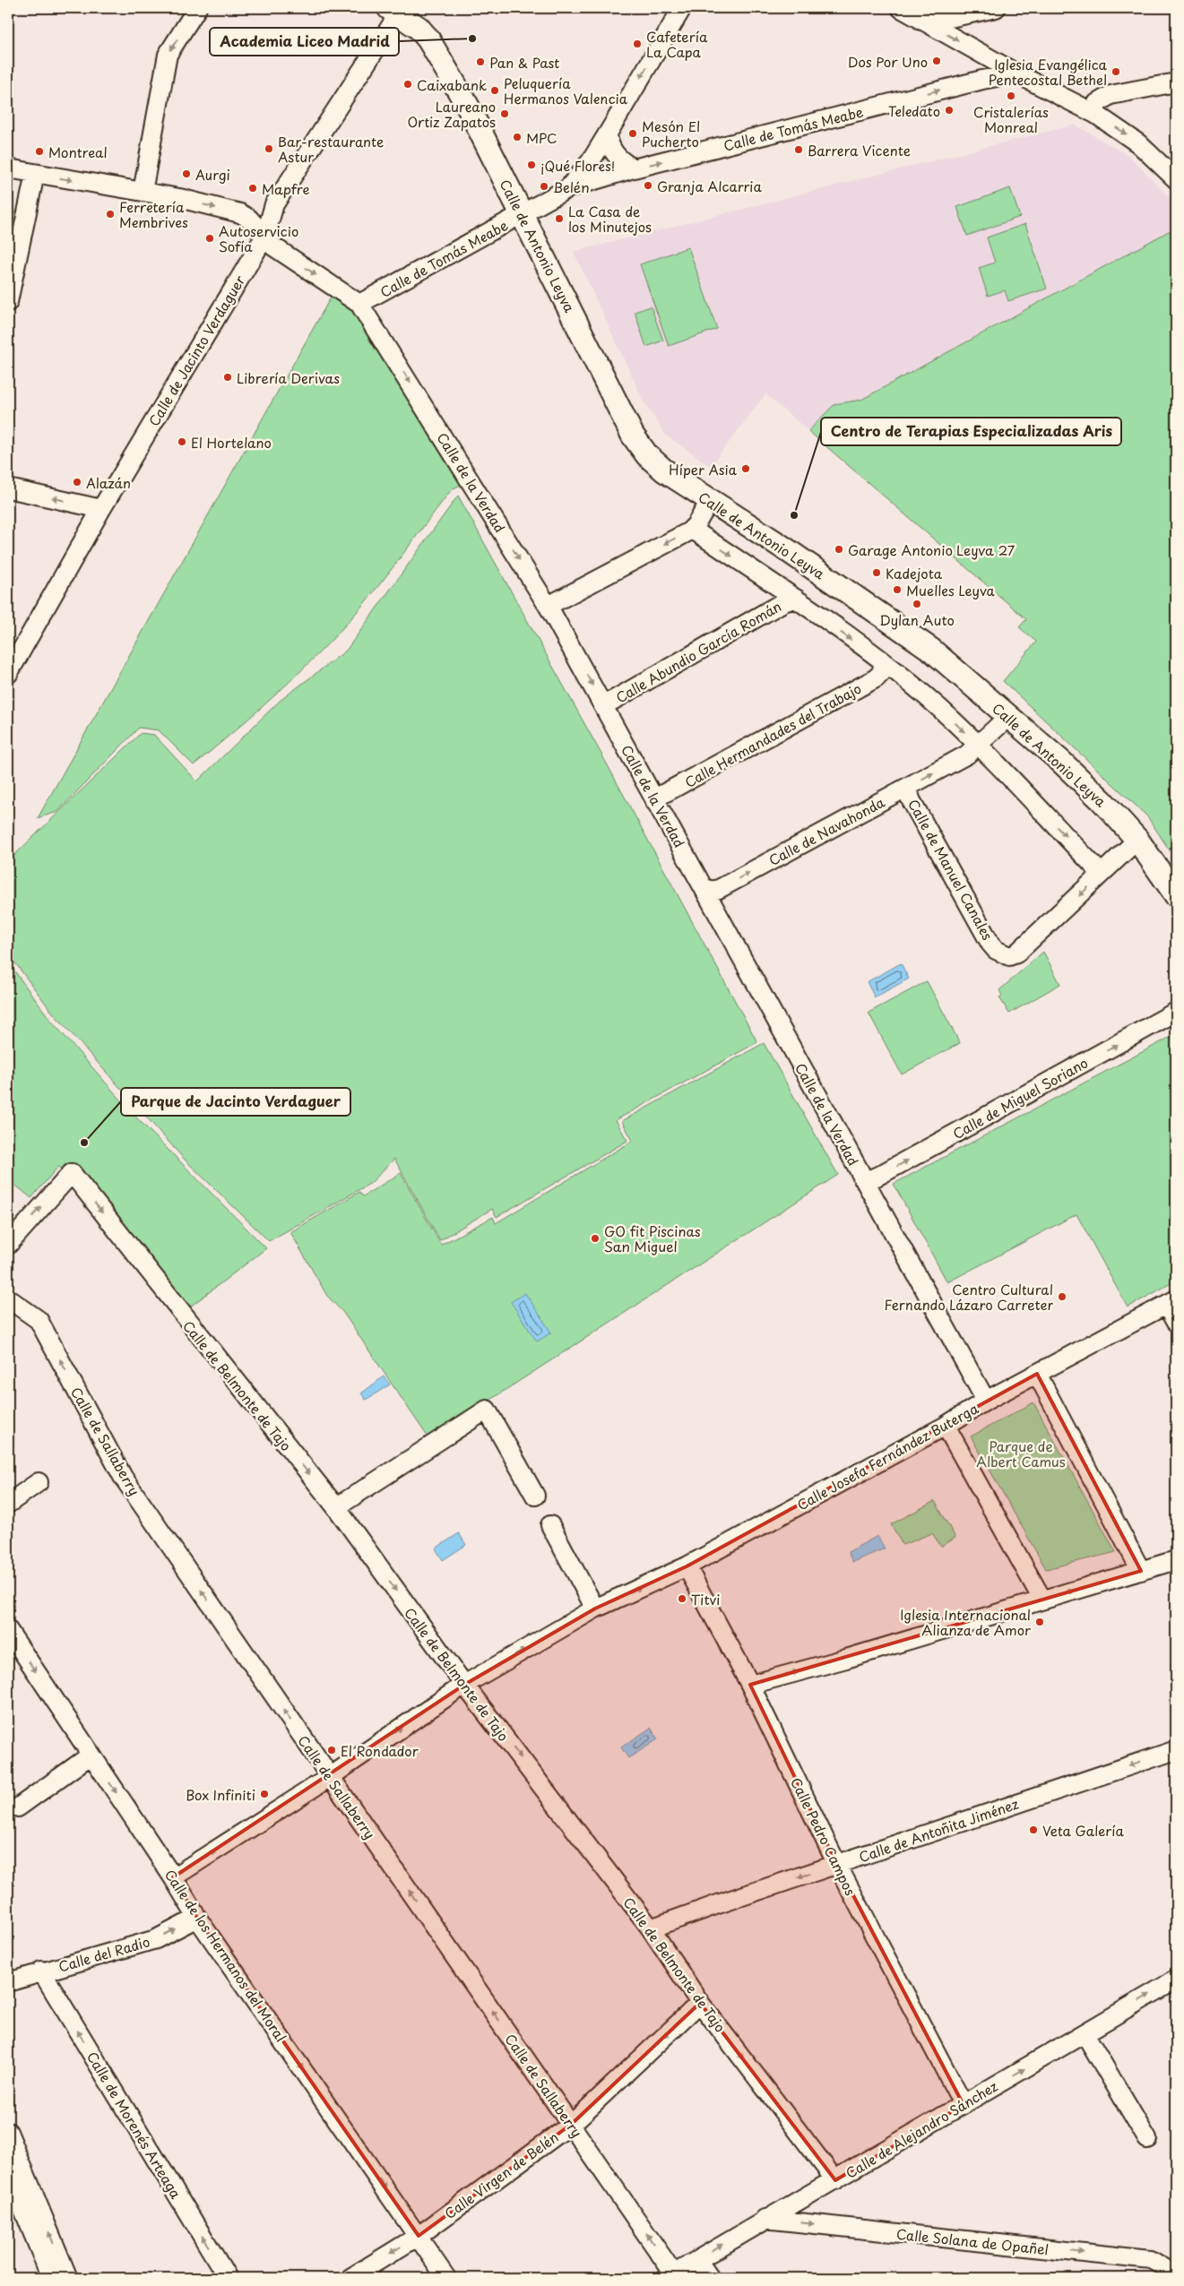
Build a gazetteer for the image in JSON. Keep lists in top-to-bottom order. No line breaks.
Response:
{"streets":{"main road":["Calle de Antonio Leyva"],"street":["Calle de Tomás Meabe","Calle de Jacinto Verdaguer","Calle de la Verdad","Calle Abundio García Román","Calle Hermandades del Trabajo","Calle de Navahonda","Calle de Manuel Canales","Calle de Miguel Soriano","Calle de Belmonte de Tajo","Calle de Sallaberry","Calle Josefa Fernández Buterga","Calle de Antoñita Jiménez","Calle Pedro Campos","Calle del Radio","Calle de los Hermanos del Moral","Calle de Morenés Arteaga","Calle de Alejandro Sánchez","Calle Virgen de Belén","Calle Solana de Opañel"]},"crossings":[["Calle de Tomás Meabe","Calle de Antonio Leyva"],["Calle de Tomás Meabe","Calle de la Verdad"],["Calle de Antonio Leyva","Calle de Jacinto Verdaguer"],["Calle de Antonio Leyva","Calle Abundio García Román"],["Calle de Antonio Leyva","Calle Hermandades del Trabajo"],["Calle de Antonio Leyva","Calle de Navahonda"],["Calle de Antonio Leyva","Calle de Manuel Canales"],["Calle de Jacinto Verdaguer","Calle de la Verdad"],["Calle de la Verdad","Calle Abundio García Román"],["Calle de la Verdad","Calle Hermandades del Trabajo"],["Calle de la Verdad","Calle de Navahonda"],["Calle de la Verdad","Calle de Miguel Soriano"],["Calle de la Verdad","Calle Josefa Fernández Buterga"],["Calle de Navahonda","Calle de Manuel Canales"],["Calle de Belmonte de Tajo","Calle Josefa Fernández Buterga"],["Calle de Belmonte de Tajo","Calle de Antoñita Jiménez"],["Calle de Belmonte de Tajo","Calle de Alejandro Sánchez"],["Calle de Belmonte de Tajo","Calle Virgen de Belén"],["Calle de Sallaberry","Calle Josefa Fernández Buterga"],["Calle de Sallaberry","Calle de Alejandro Sánchez"],["Calle de Sallaberry","Calle Virgen de Belén"],["Calle Josefa Fernández Buterga","Calle Pedro Campos"],["Calle Josefa Fernández Buterga","Calle de los Hermanos del Moral"],["Calle de Antoñita Jiménez","Calle Pedro Campos"],["Calle Pedro Campos","Calle de Alejandro Sánchez"],["Calle del Radio","Calle de los Hermanos del Moral"],["Calle del Radio","Calle de Morenés Arteaga"],["Calle de los Hermanos del Moral","Calle Virgen de Belén"],["Calle de Alejandro Sánchez","Calle Solana de Opañel"]],"one_way":["Calle de Tomás Meabe","Calle de la Verdad","Calle de Navahonda","Calle de Miguel Soriano","Calle de Belmonte de Tajo","Calle de Sallaberry","Calle Josefa Fernández Buterga","Calle de Antoñita Jiménez","Calle del Radio","Calle de los Hermanos del Moral","Calle de Alejandro Sánchez","Calle Virgen de Belén","Calle Solana de Opañel"],"parks":["Parque de Albert Camus"],"places":["Academia Liceo Madrid","Cafetería La Capa","Dos Por Uno","Pan & Past","Iglesia Evangélica Pentecostal Bethel","Caixabank","Peluquería Hermanos Valencia","Cristalerías Monreal","Teledato","Laureano Ortiz Zapatos","Mesón El Pucherto","MPC","Bar-restaurante Astur","Barrera Vicente","Montreal","¡Qué Flores!","Aurgi","Granja Alcarria","Belén","Mapfre","Ferretería Membrives","La Casa de los Minutejos","Autoservicio Sofía","Librería Derivas","El Hortelano","Híper Asia","Alazán","Centro de Terapias Especializadas Aris","Garage Antonio Leyva 27","Kadejota","Muelles Leyva","Dylan Auto","Parque de Jacinto Verdaguer","GO fit Piscinas San Miguel","Centro Cultural Fernando Lázaro Carreter","Titvi","Iglesia Internacional Alianza de Amor","El Rondador","Box Infiniti","Veta Galería"]}
